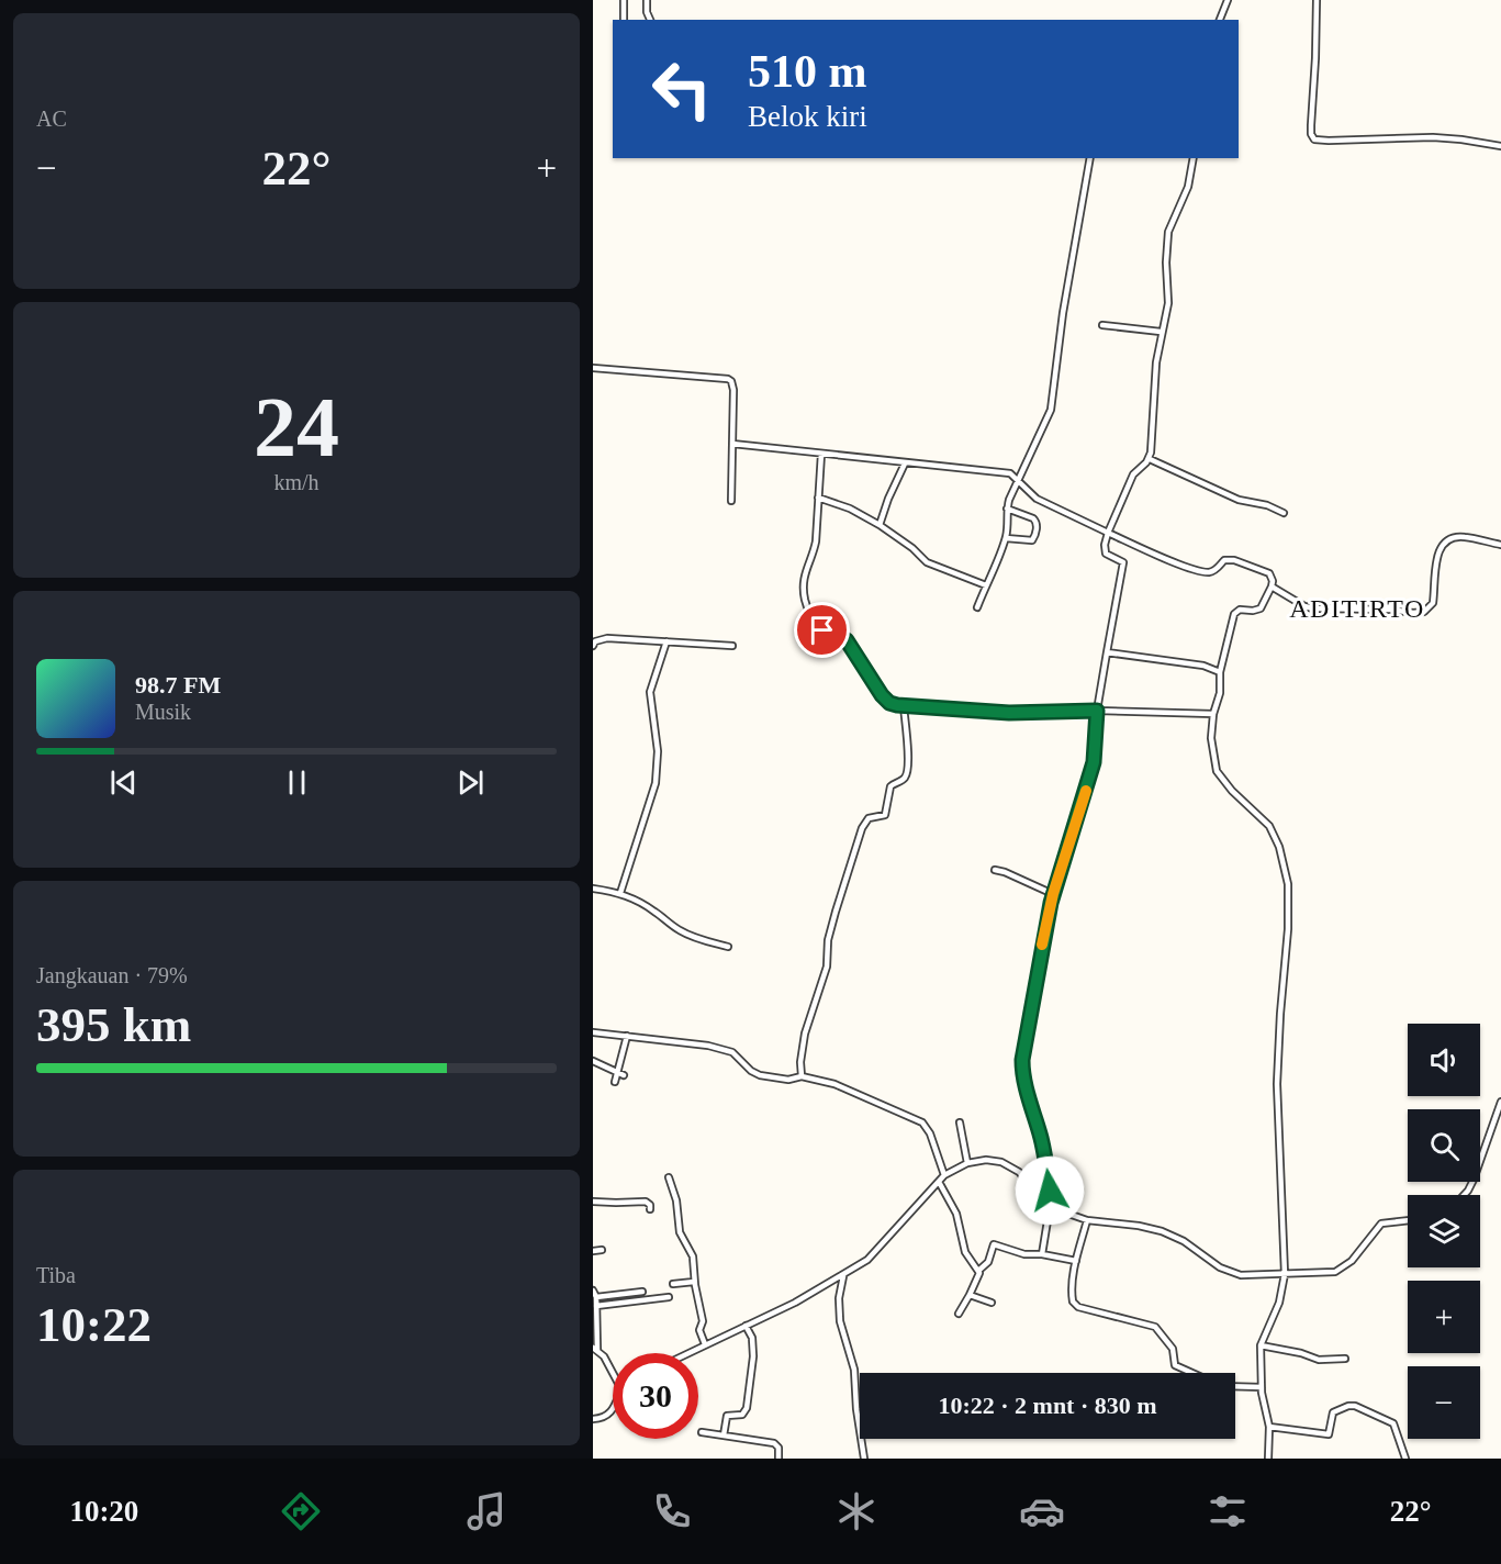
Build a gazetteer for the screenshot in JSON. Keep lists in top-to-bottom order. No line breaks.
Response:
{"districts":["ADITIRTO"],"page":{"tile":["AC",["24","km/h"],["Jangkauan · 79%","395 km"],["Tiba","10:22"]],"turn":["510 m","Belok kiri"],"heat":["−","22°","+"],"song":["98.7 FM","Musik"],"map_buttons":["+","−"],"limit":"30","trip":"10:22 · 2 mnt · 830 m","tabs":["10:20","22°"]}}
